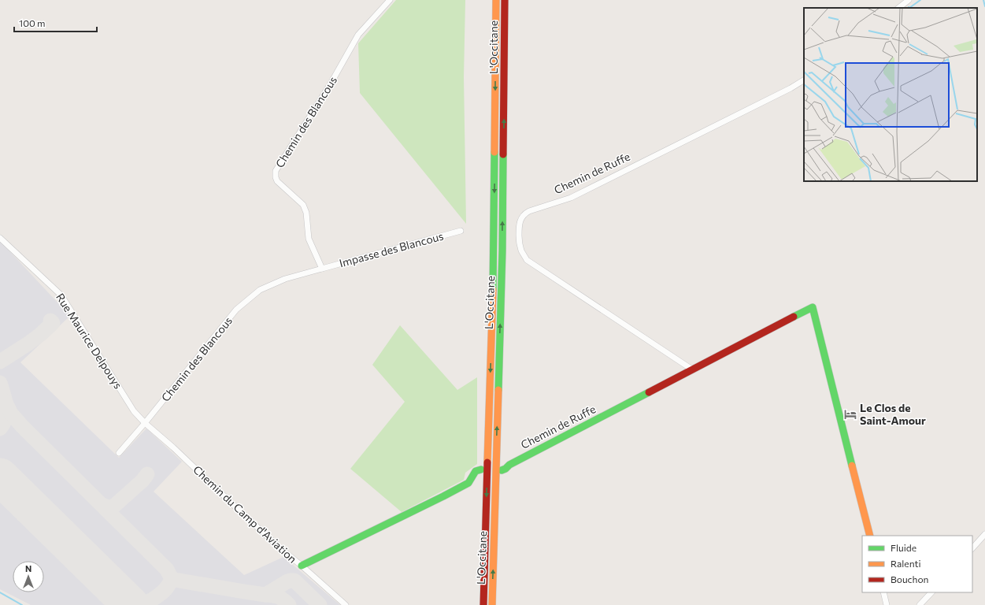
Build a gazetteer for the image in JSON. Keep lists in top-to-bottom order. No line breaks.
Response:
{"streets":{"main road":["L'Occitane","Chemin de Ruffe"],"street":["Chemin des Blancous","Impasse des Blancous","Rue Maurice Delpouys","Chemin du Camp d'Aviation"]},"crossings":[["Chemin des Blancous","Impasse des Blancous"],["Chemin des Blancous","Rue Maurice Delpouys"],["Chemin des Blancous","Chemin du Camp d'Aviation"],["Rue Maurice Delpouys","Chemin du Camp d'Aviation"]],"places":{"hotel":["Le Clos de Saint-Amour"]},"legend":["Fluide","Ralenti","Bouchon"],"scale_bar":"100 m","north":"top"}
